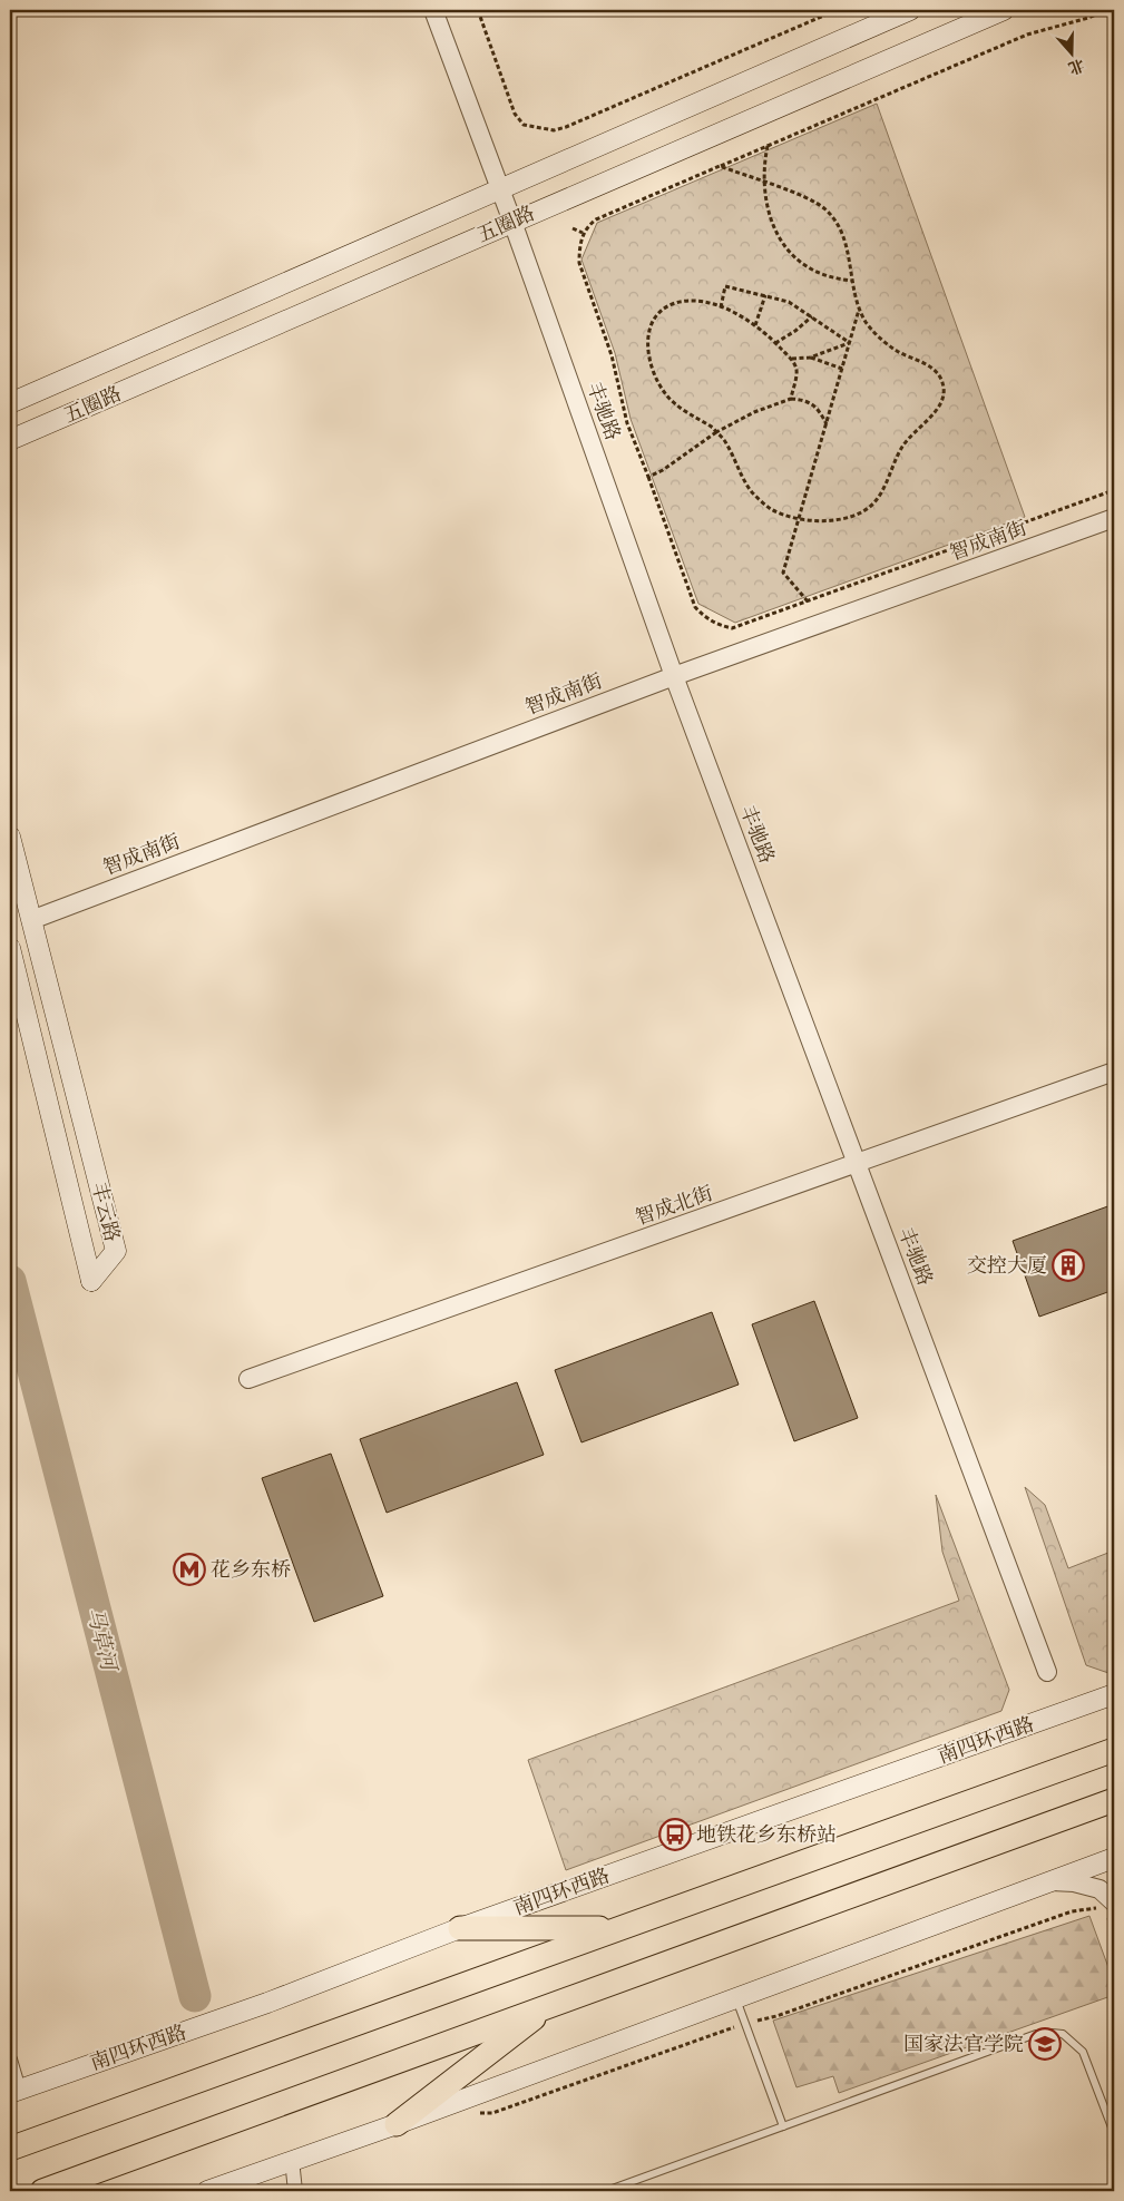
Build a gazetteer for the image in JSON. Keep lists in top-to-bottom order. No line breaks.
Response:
{"streets":{"main road":["五圈路","丰云路","南四环西路"],"street":["丰驰路","智成南街","智成北街"]},"crossings":[["五圈路","丰驰路"],["丰驰路","智成南街"],["丰驰路","智成北街"],["智成南街","丰云路"]],"water":["马草河"],"places":{"building":["交控大厦"],"metro station":["花乡东桥"],"bus stop":["地铁花乡东桥站"],"school or university":["国家法官学院"]},"north":"bottom"}
